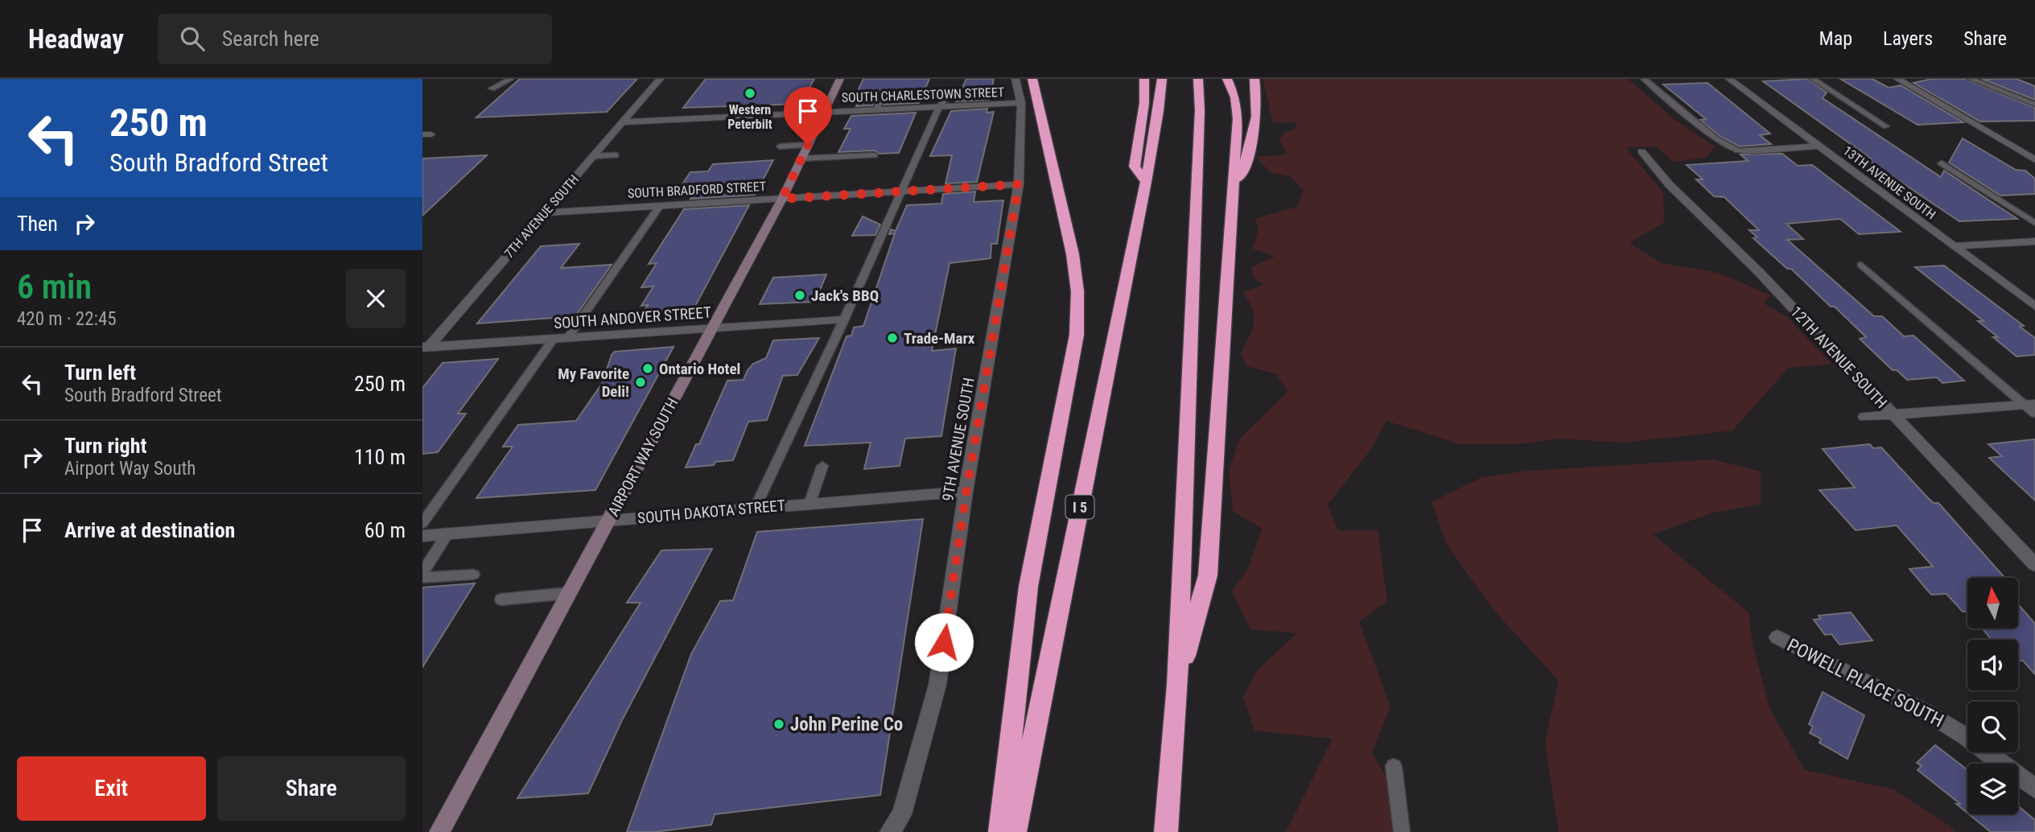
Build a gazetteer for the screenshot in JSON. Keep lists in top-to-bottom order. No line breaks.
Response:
{"streets":{"highway":["I 5"],"main road":["AIRPORT WAY SOUTH"],"street":["SOUTH CHARLESTOWN STREET","13TH AVENUE SOUTH","SOUTH BRADFORD STREET","7TH AVENUE SOUTH","SOUTH ANDOVER STREET","12TH AVENUE SOUTH","9TH AVENUE SOUTH","SOUTH DAKOTA STREET","POWELL PLACE SOUTH"]},"crossings":[["SOUTH CHARLESTOWN STREET","7TH AVENUE SOUTH"],["SOUTH CHARLESTOWN STREET","9TH AVENUE SOUTH"],["SOUTH CHARLESTOWN STREET","AIRPORT WAY SOUTH"],["SOUTH BRADFORD STREET","7TH AVENUE SOUTH"],["SOUTH BRADFORD STREET","9TH AVENUE SOUTH"],["SOUTH BRADFORD STREET","AIRPORT WAY SOUTH"],["7TH AVENUE SOUTH","SOUTH ANDOVER STREET"],["SOUTH ANDOVER STREET","AIRPORT WAY SOUTH"],["9TH AVENUE SOUTH","SOUTH DAKOTA STREET"],["AIRPORT WAY SOUTH","SOUTH DAKOTA STREET"]],"places":["Western Peterbilt","Jack's BBQ","Trade-Marx","Ontario Hotel","My Favorite Deli!","John Perine Co"],"north":"top","page":{"header":"Headway","search":"Search here","nav":["Map","Layers","Share"],"turn":["250 m","South Bradford Street"],"then":"Then","heading":["6 min","420 m · 22:45"],"list":[{"name":"Turn left","note":"South Bradford Street","value":"250 m"},{"name":"Turn right","note":"Airport Way South","value":"110 m"},{"name":"Arrive at destination","value":"60 m"}],"buttons":["Exit","Share"]}}
